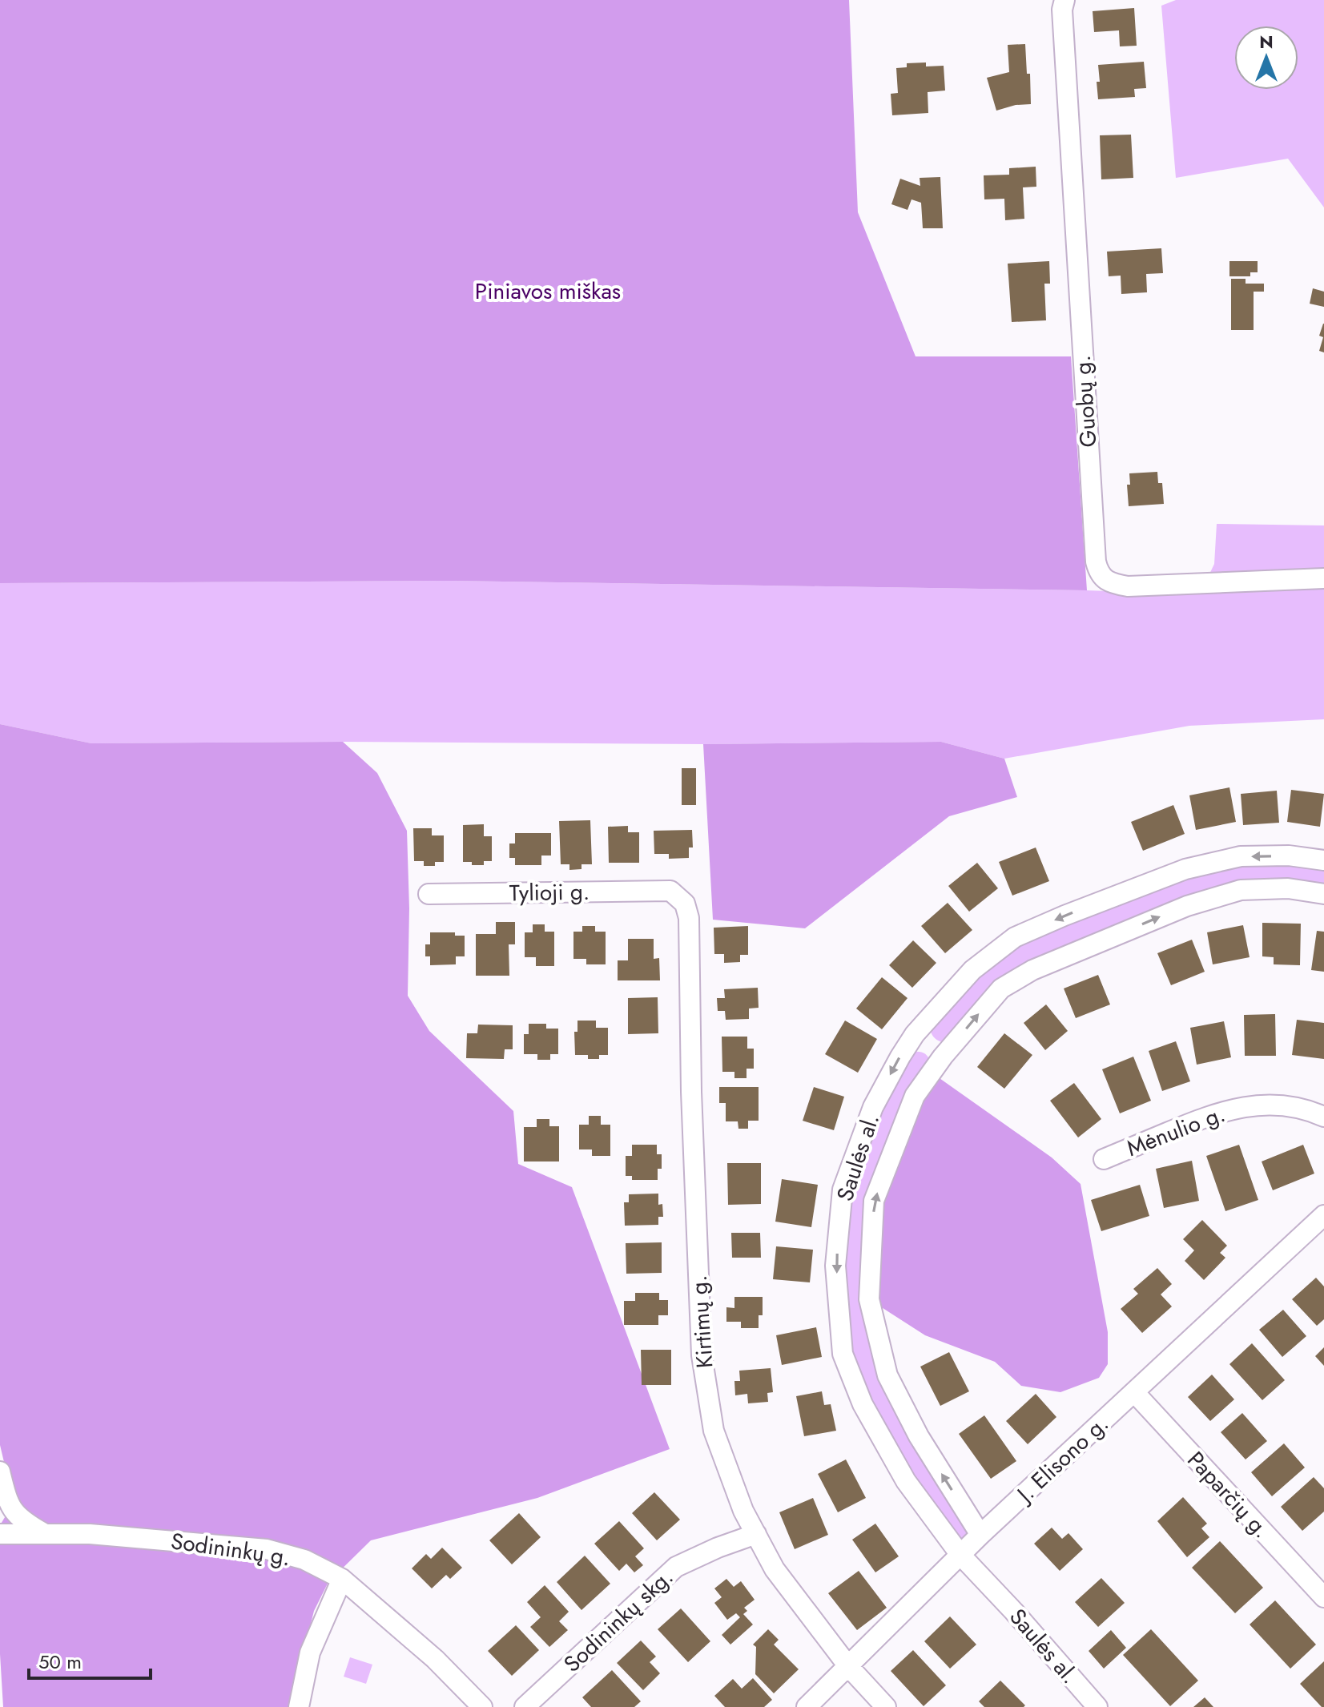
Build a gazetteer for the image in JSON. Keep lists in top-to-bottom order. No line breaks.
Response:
{"streets":{"street":["Guobų g.","Tylioji g.","Mėnulio g.","Saulės al.","Kirtimų g.","J. Elisono g.","Paparčių g.","Sodininkų g.","Sodininkų skg."]},"crossings":[["Tylioji g.","Kirtimų g."],["Saulės al.","J. Elisono g."],["Kirtimų g.","J. Elisono g."],["Kirtimų g.","Sodininkų skg."],["J. Elisono g.","Paparčių g."]],"parks":["Piniavos miškas"],"scale_bar":"50 m","north":"top"}
